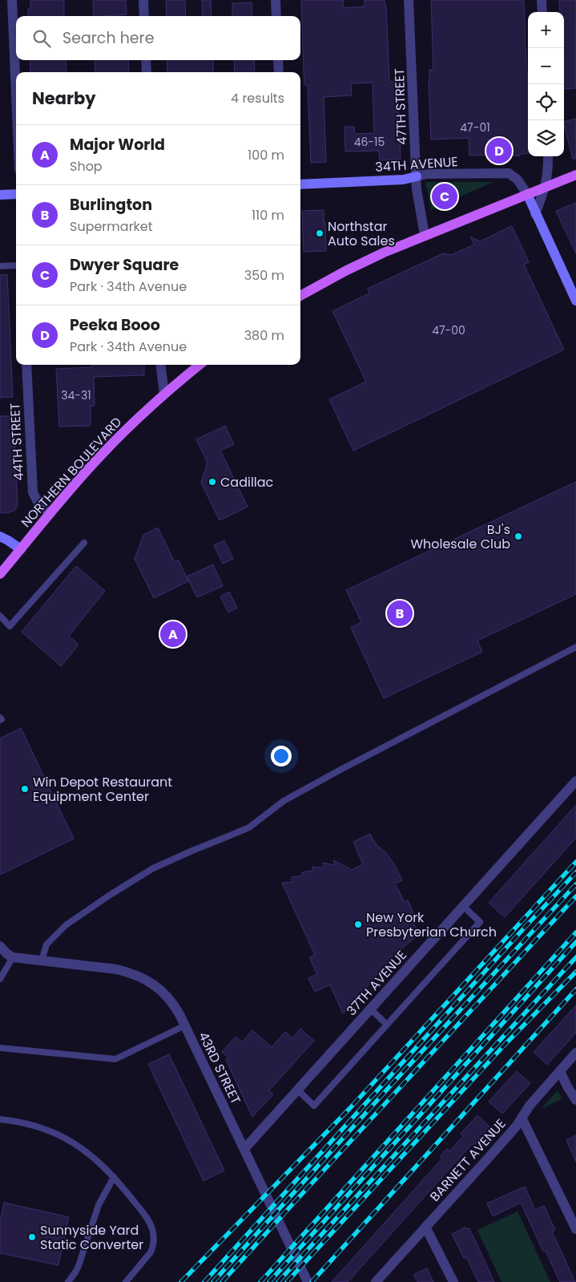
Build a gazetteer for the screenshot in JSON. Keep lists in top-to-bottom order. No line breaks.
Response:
{"streets":{"main road":["NORTHERN BOULEVARD"],"street":["47TH STREET","34TH AVENUE","44TH STREET","37TH AVENUE","43RD STREET","BARNETT AVENUE"]},"crossings":[["47TH STREET","34TH AVENUE"],["44TH STREET","NORTHERN BOULEVARD"],["37TH AVENUE","43RD STREET"]],"places":["Northstar Auto Sales","Cadillac","BJ's Wholesale Club","Win Depot Restaurant Equipment Center","New York Presbyterian Church","Sunnyside Yard Static Converter"],"house_numbers":["47-01","46-15","47-00","34-31"],"page":{"map_buttons":["+","−"],"search":"Search here","heading":["Nearby","4 results"],"list":[{"mark":"A","name":"Major World","note":"Shop","value":"100 m"},{"mark":"B","name":"Burlington","note":"Supermarket","value":"110 m"},{"mark":"C","name":"Dwyer Square","note":"Park · 34th Avenue","value":"350 m"},{"mark":"D","name":"Peeka Booo","note":"Park · 34th Avenue","value":"380 m"}],"pins":["D","C","B","A"]}}
